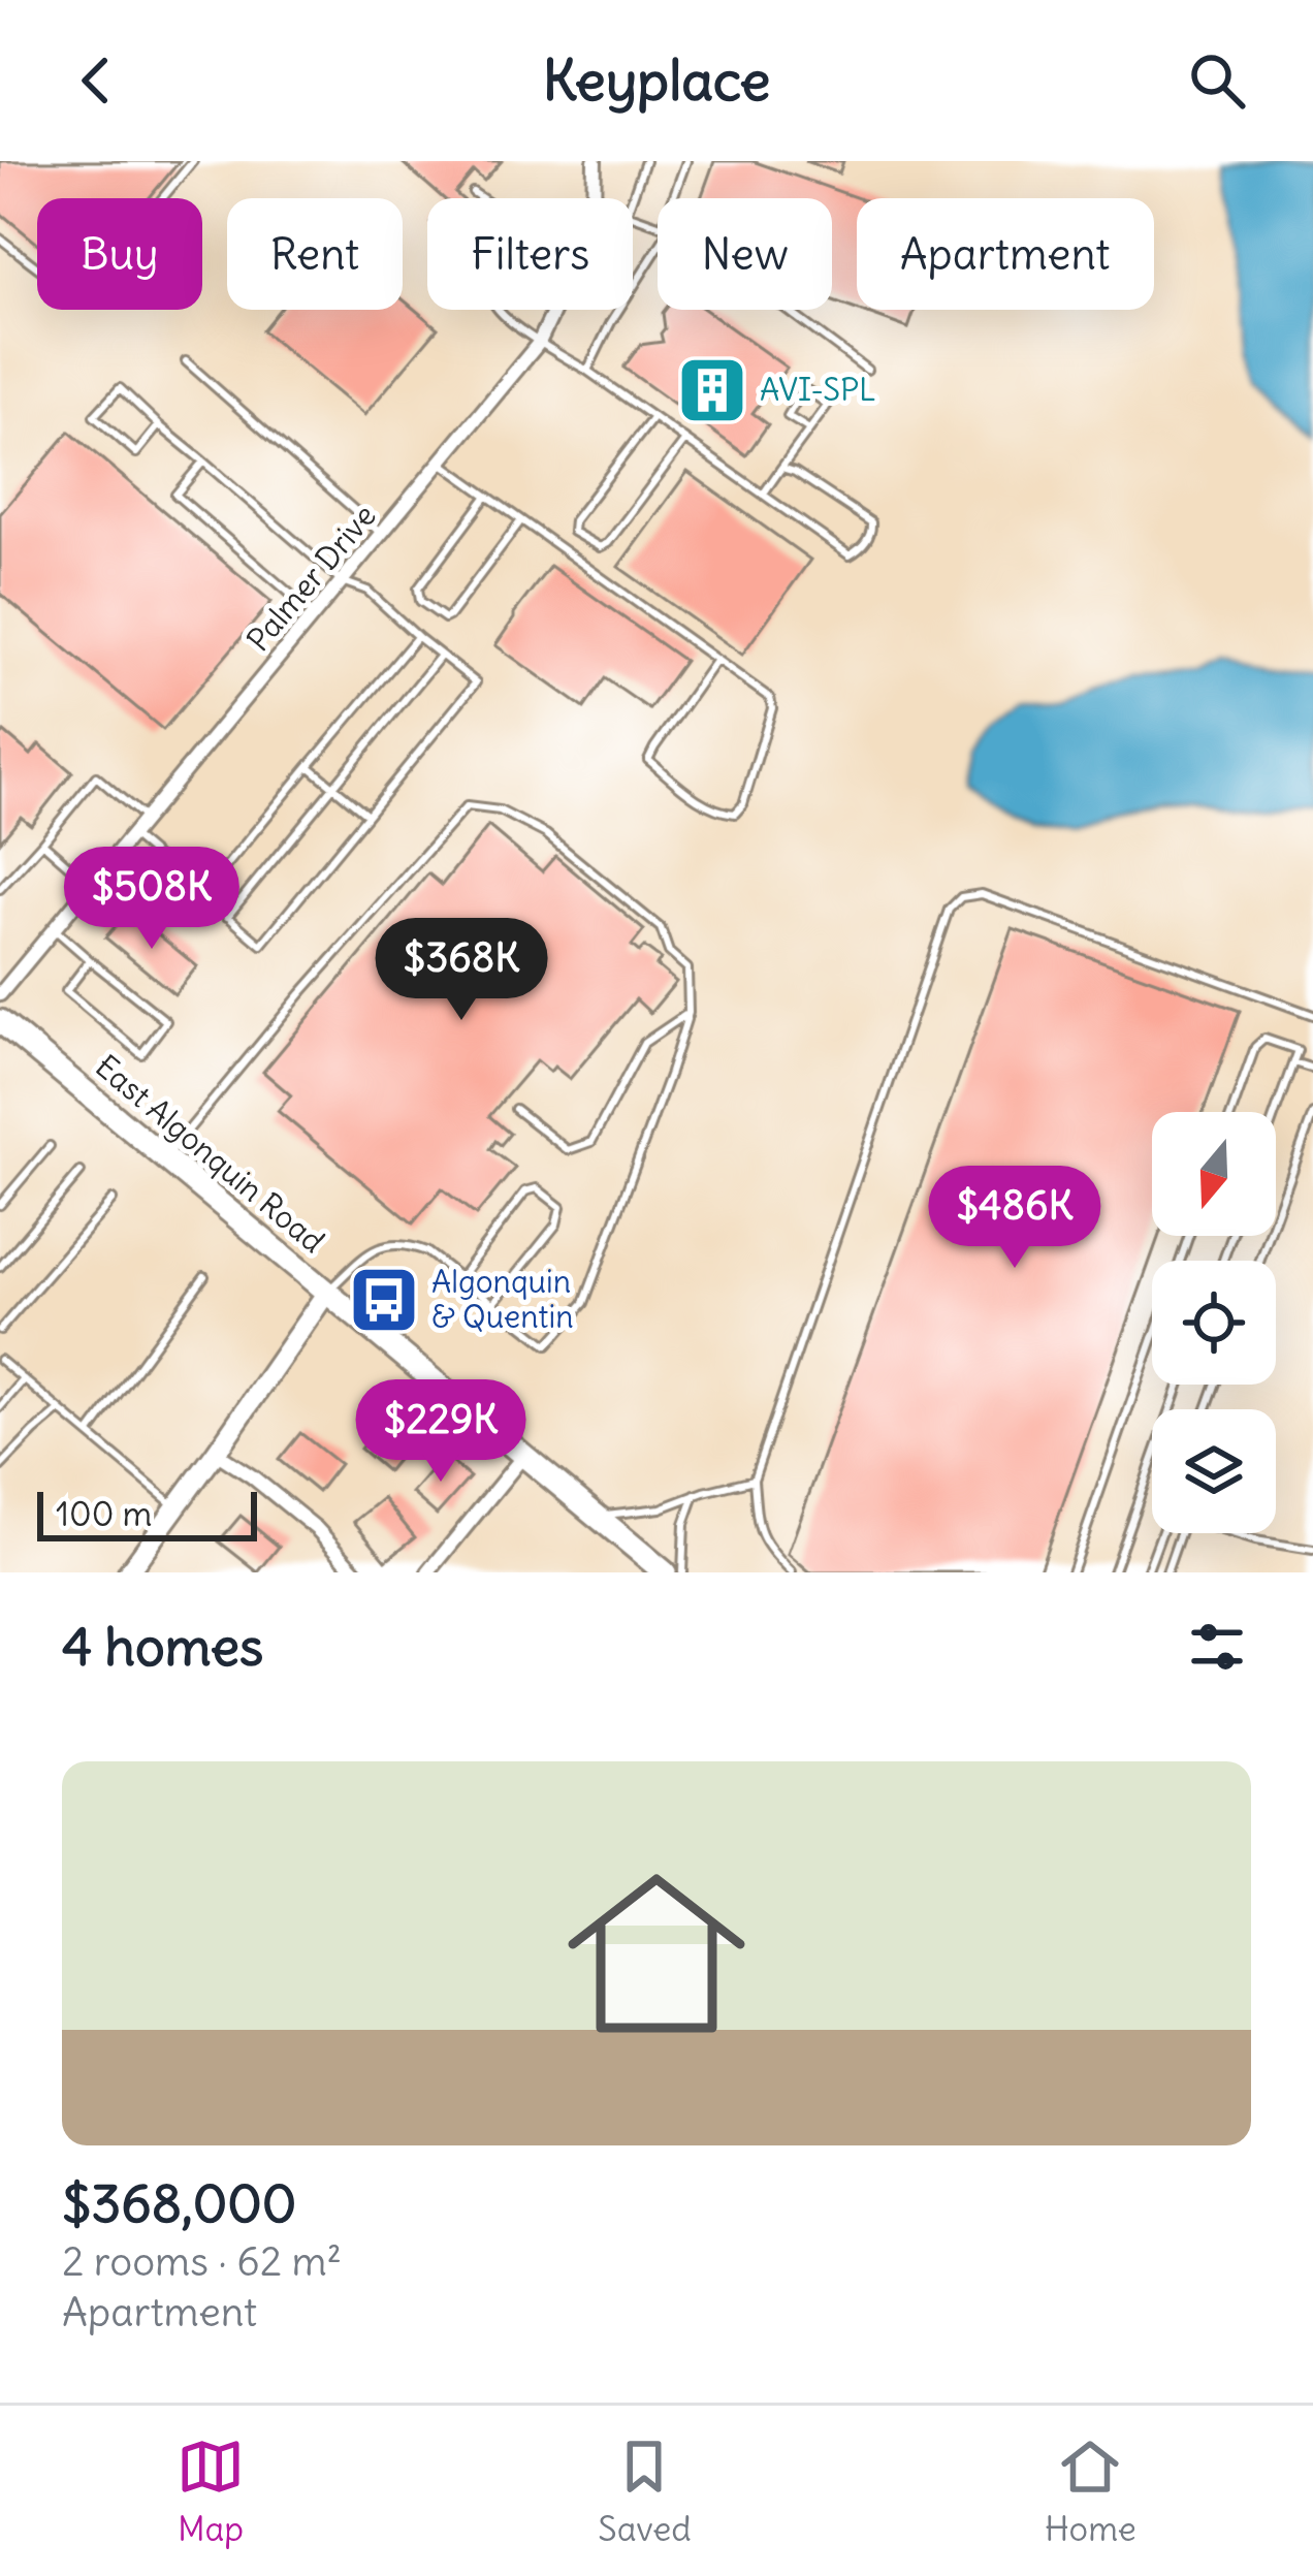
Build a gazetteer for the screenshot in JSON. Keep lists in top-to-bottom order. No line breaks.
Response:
{"streets":{"main road":["East Algonquin Road"],"street":["Palmer Drive"]},"places":{"building":["AVI-SPL"],"bus stop":["Algonquin & Quentin"]},"scale_bar":"100 m","north":"bottom","page":{"header":"Keyplace","chip":["Buy","Rent","Filters","New","Apartment"],"price":["$508K","$368K","$486K","$229K"],"scale":"100 m","heading":"4 homes","list":[{"name":"$368,000","note":"2 rooms · 62 m² · Apartment"}],"tabs":["Map","Saved","Home"]}}
